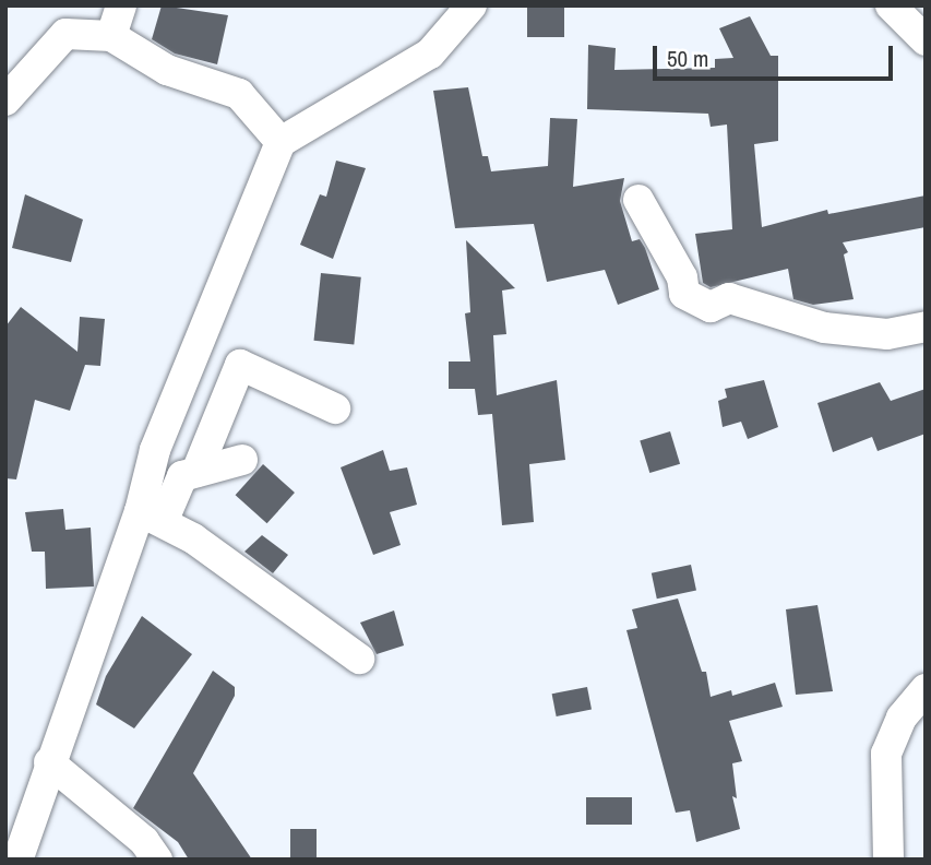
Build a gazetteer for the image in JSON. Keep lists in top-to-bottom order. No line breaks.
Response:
{"scale_bar":"50 m"}
